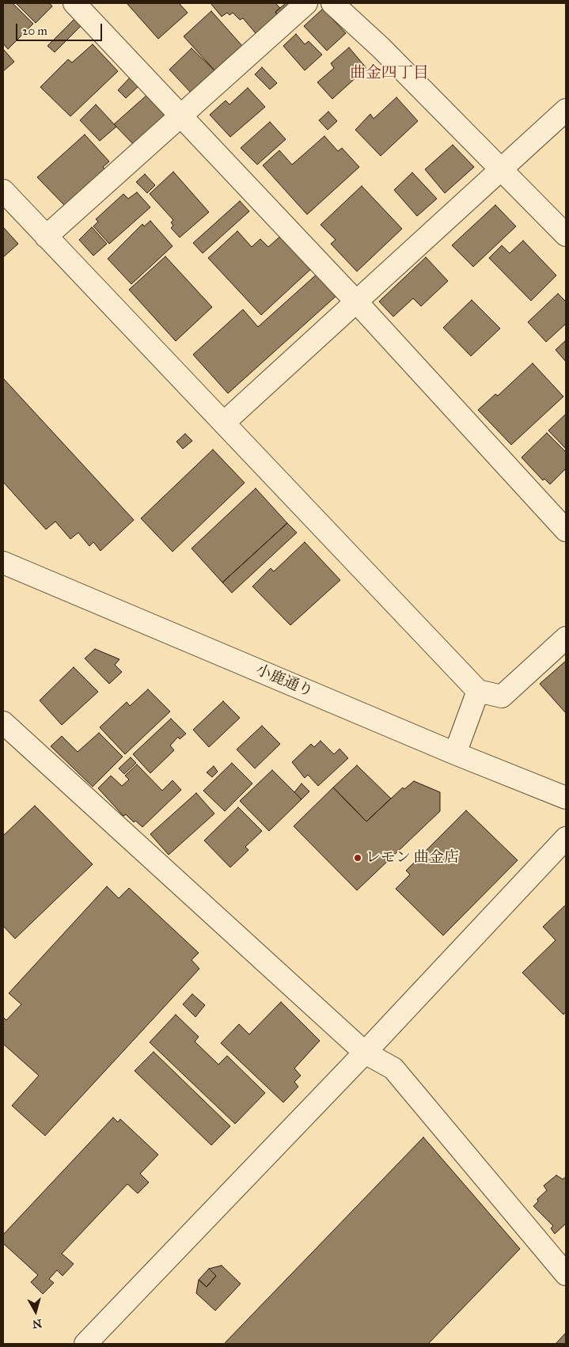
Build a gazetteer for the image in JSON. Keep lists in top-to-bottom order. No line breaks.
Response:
{"streets":{"street":["小鹿通り"]},"districts":["曲金四丁目"],"places":["レモン 曲金店"],"scale_bar":"20 m","north":"bottom"}
